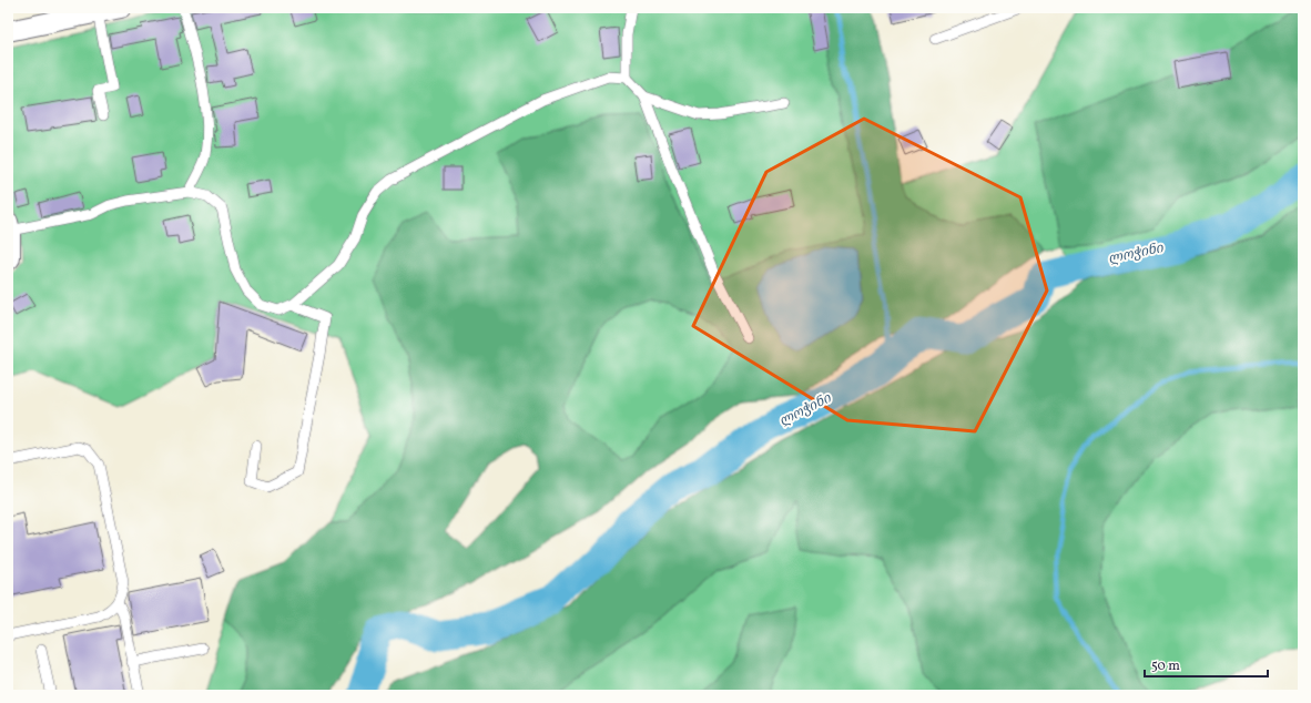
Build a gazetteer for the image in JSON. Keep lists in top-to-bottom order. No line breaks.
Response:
{"water":["ლოჭინი"],"scale_bar":"50 m"}
